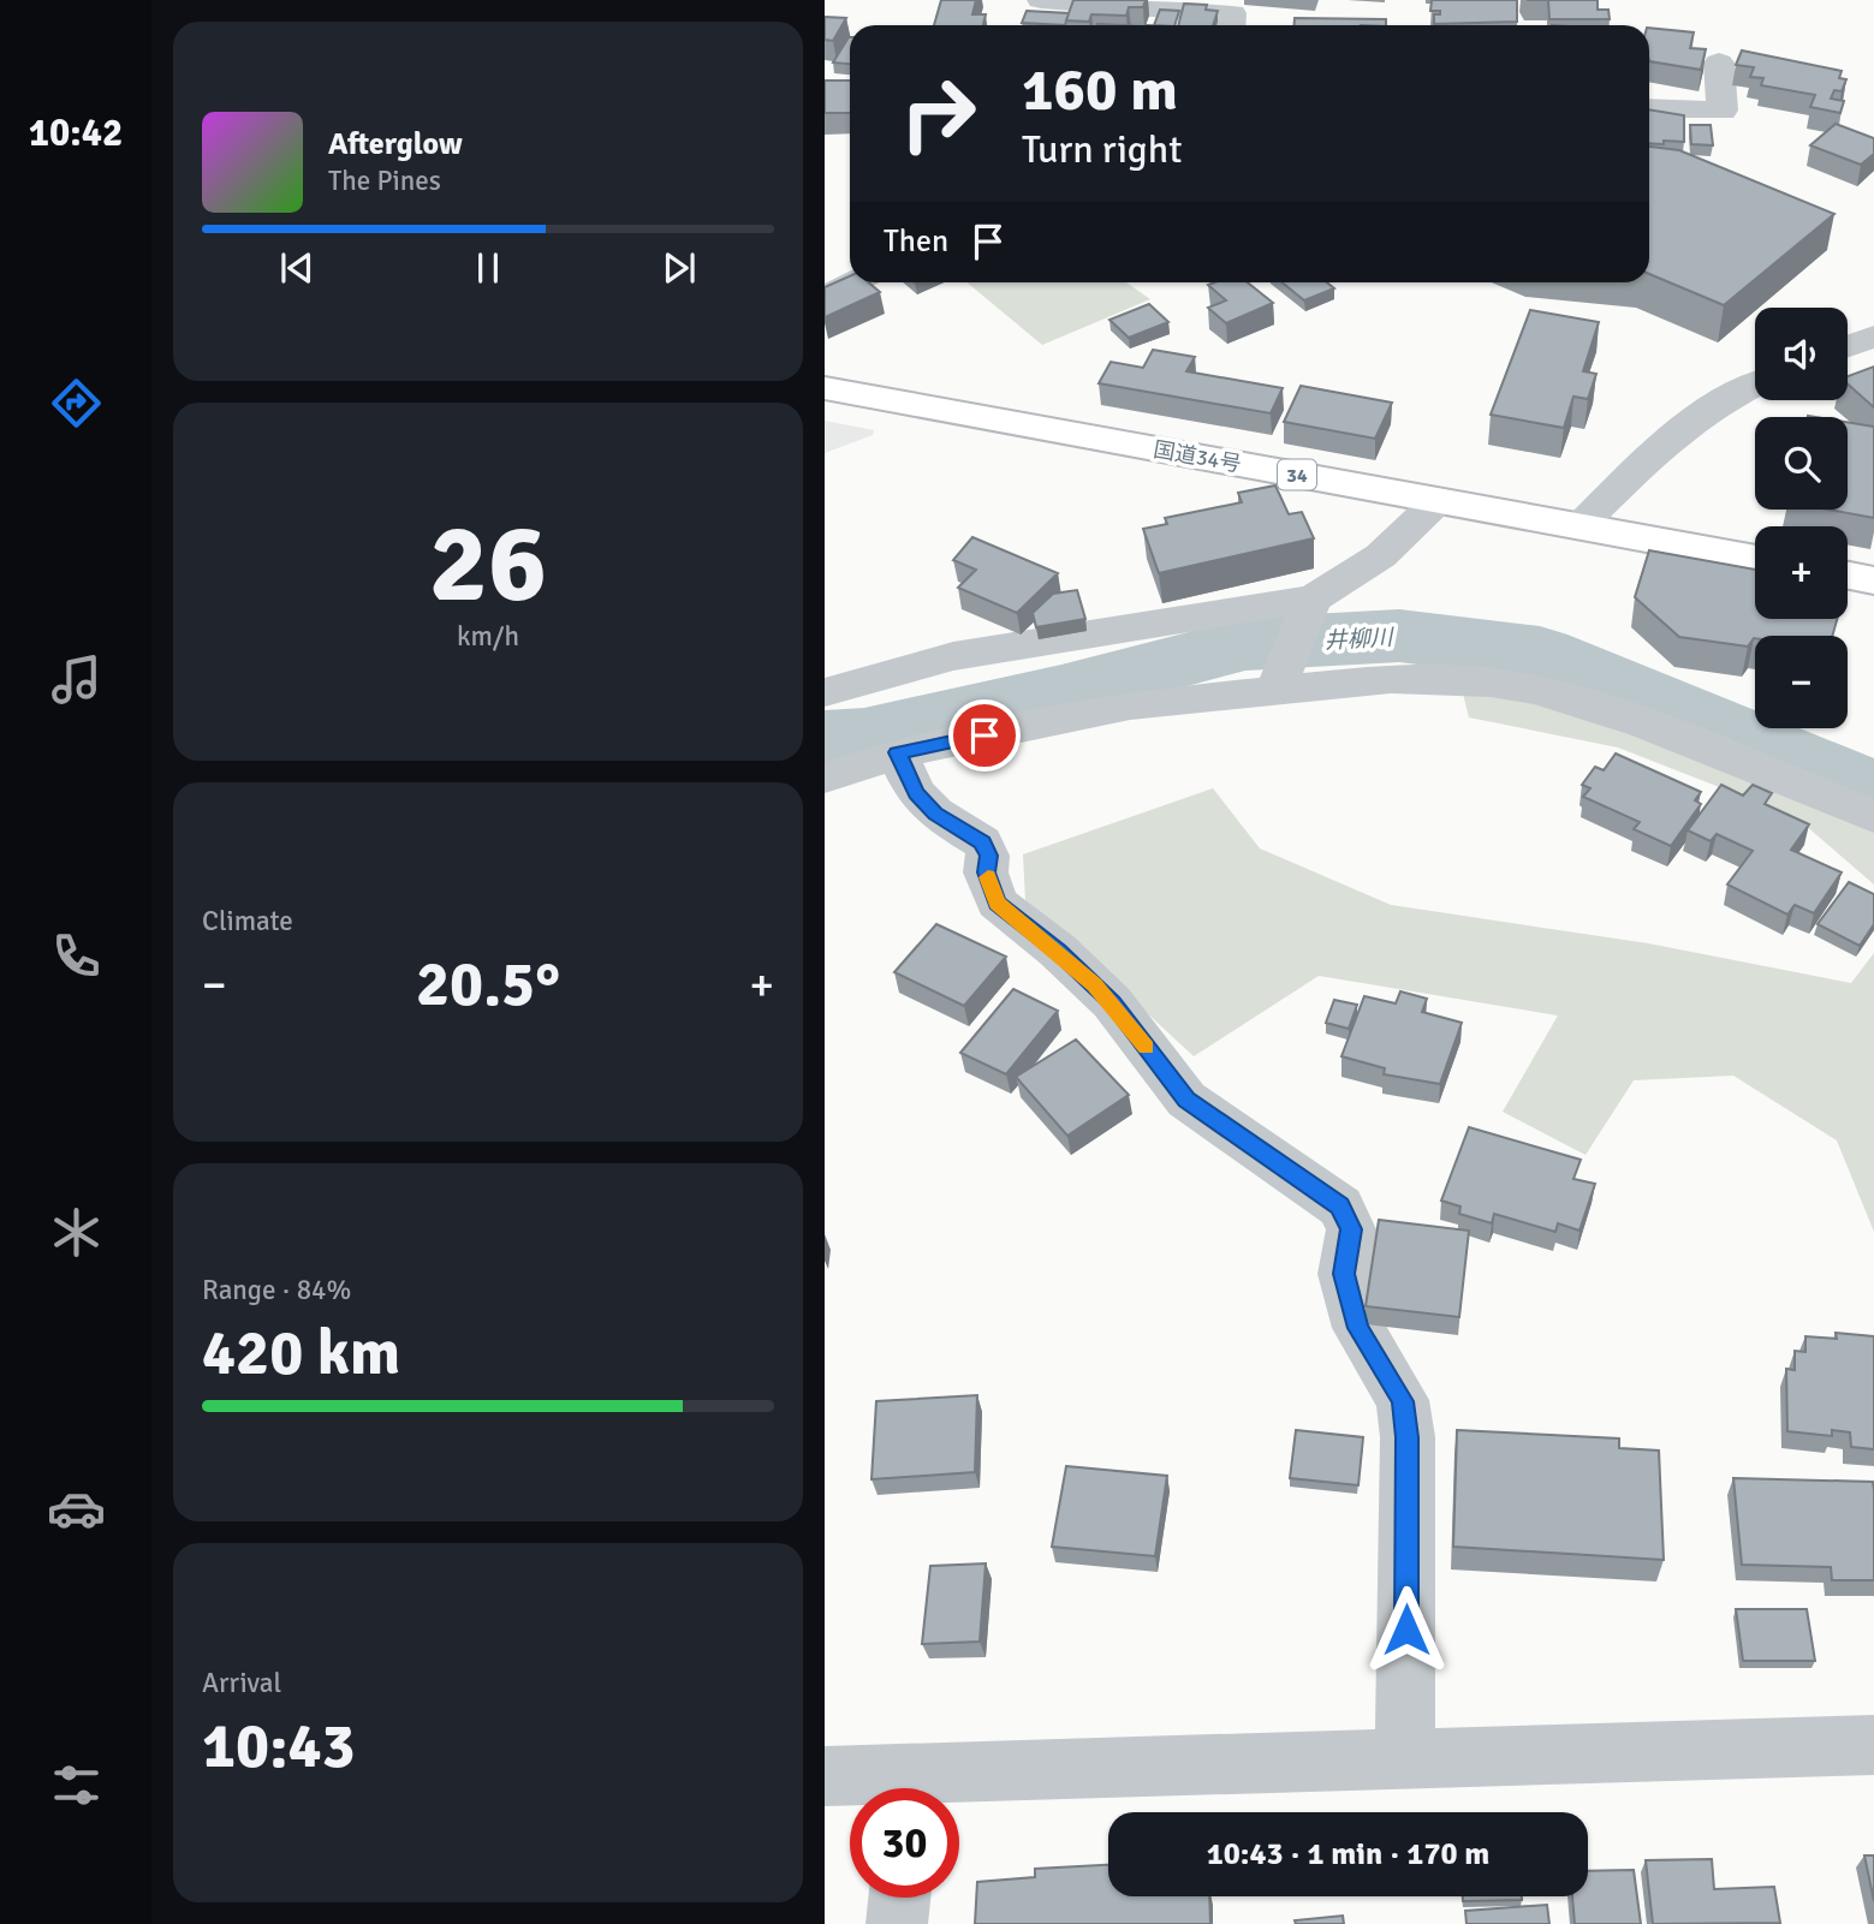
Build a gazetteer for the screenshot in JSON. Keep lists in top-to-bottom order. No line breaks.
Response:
{"streets":{"highway":["国道34号","34"]},"water":["井柳川"],"page":{"tabs":"10:42","turn":["160 m","Turn right"],"song":["Afterglow","The Pines"],"then":"Then","map_buttons":["+","−"],"tile":[["26","km/h"],"Climate",["Range · 84%","420 km"],["Arrival","10:43"]],"heat":["−","20.5°","+"],"limit":"30","trip":"10:43 · 1 min · 170 m"}}
